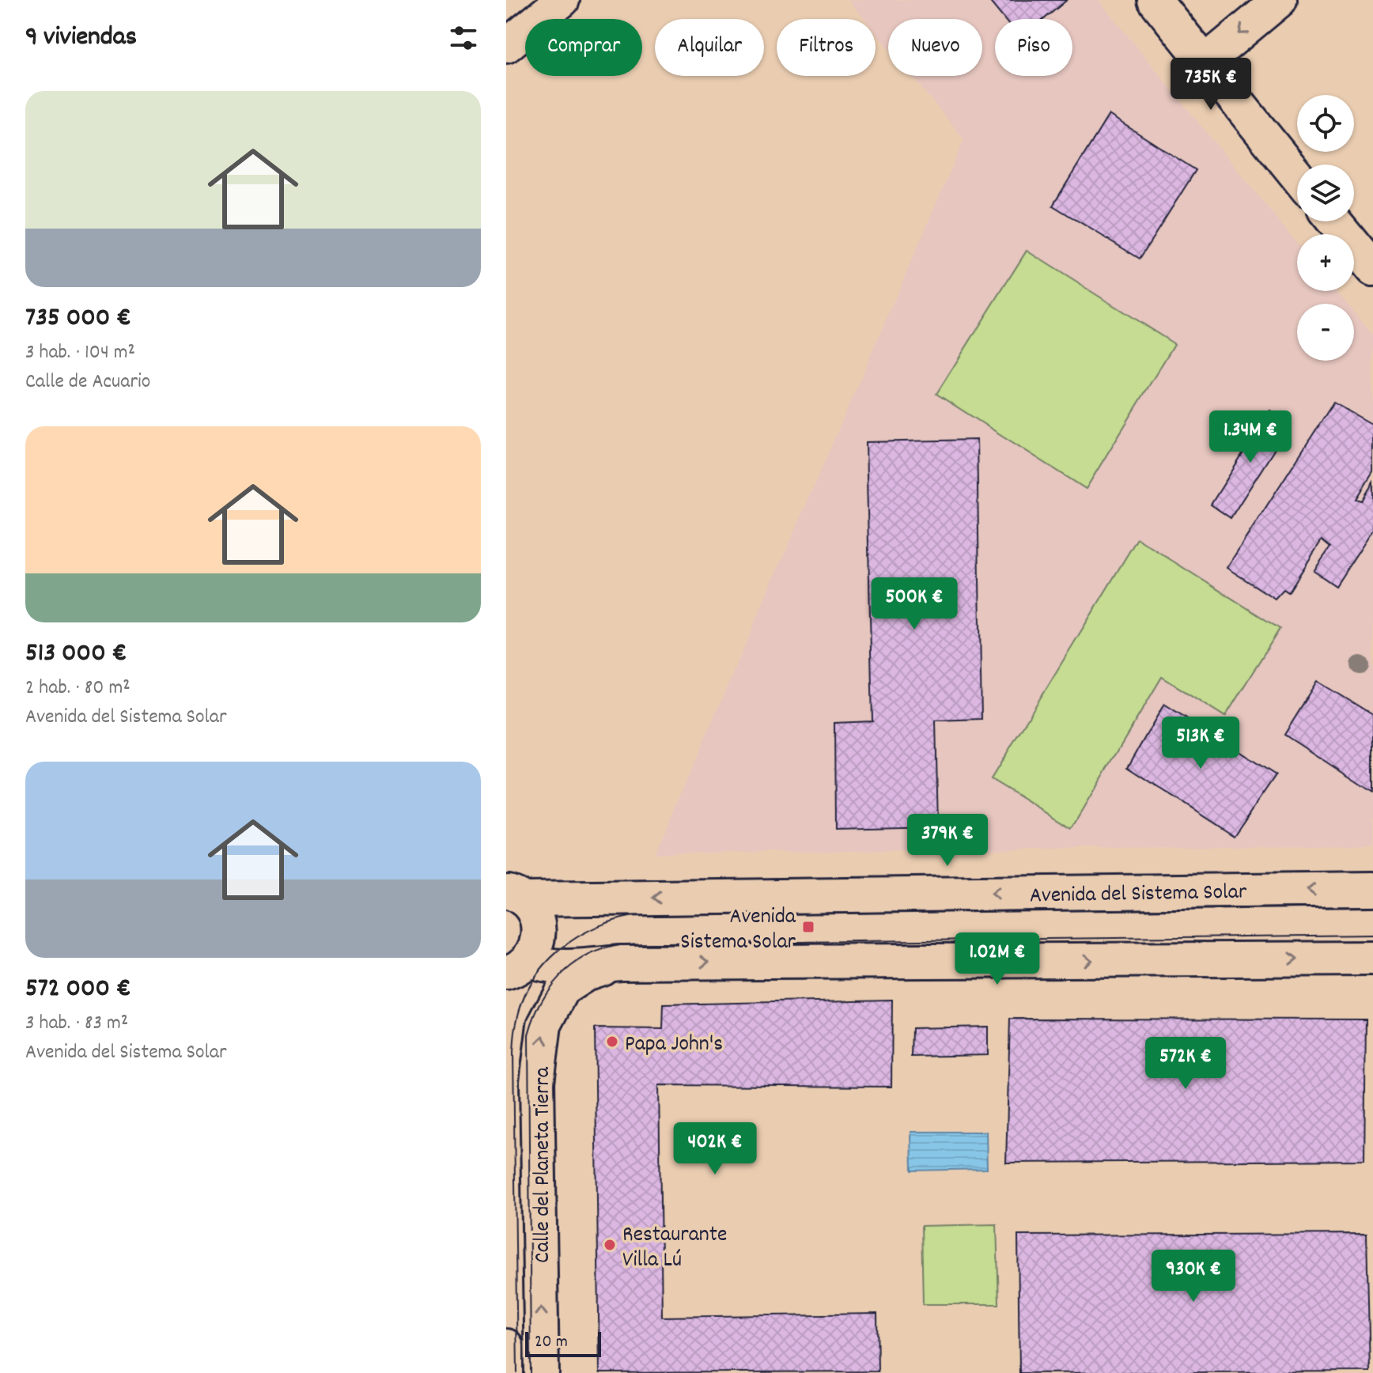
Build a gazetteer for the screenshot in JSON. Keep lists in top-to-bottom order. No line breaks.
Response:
{"streets":{"street":["Avenida del Sistema Solar","Calle del Planeta Tierra"]},"one_way":["Calle del Planeta Tierra"],"places":{"transit":["Avenida Sistema Solar"],"other":["Papa John's","Restaurante Villa Lú"]},"scale_bar":"20 m","page":{"heading":"9 viviendas","chip":["Comprar","Alquilar","Filtros","Nuevo","Piso"],"price":["735K €","1.34M €","500K €","513K €","379K €","1.02M €","572K €","402K €","930K €"],"list":[{"name":"735 000 €","note":"3 hab. · 104 m² · Calle de Acuario"},{"name":"513 000 €","note":"2 hab. · 80 m² · Avenida del Sistema Solar"},{"name":"572 000 €","note":"3 hab. · 83 m² · Avenida del Sistema Solar"}],"map_buttons":["+","−"],"scale":"20 m"}}
